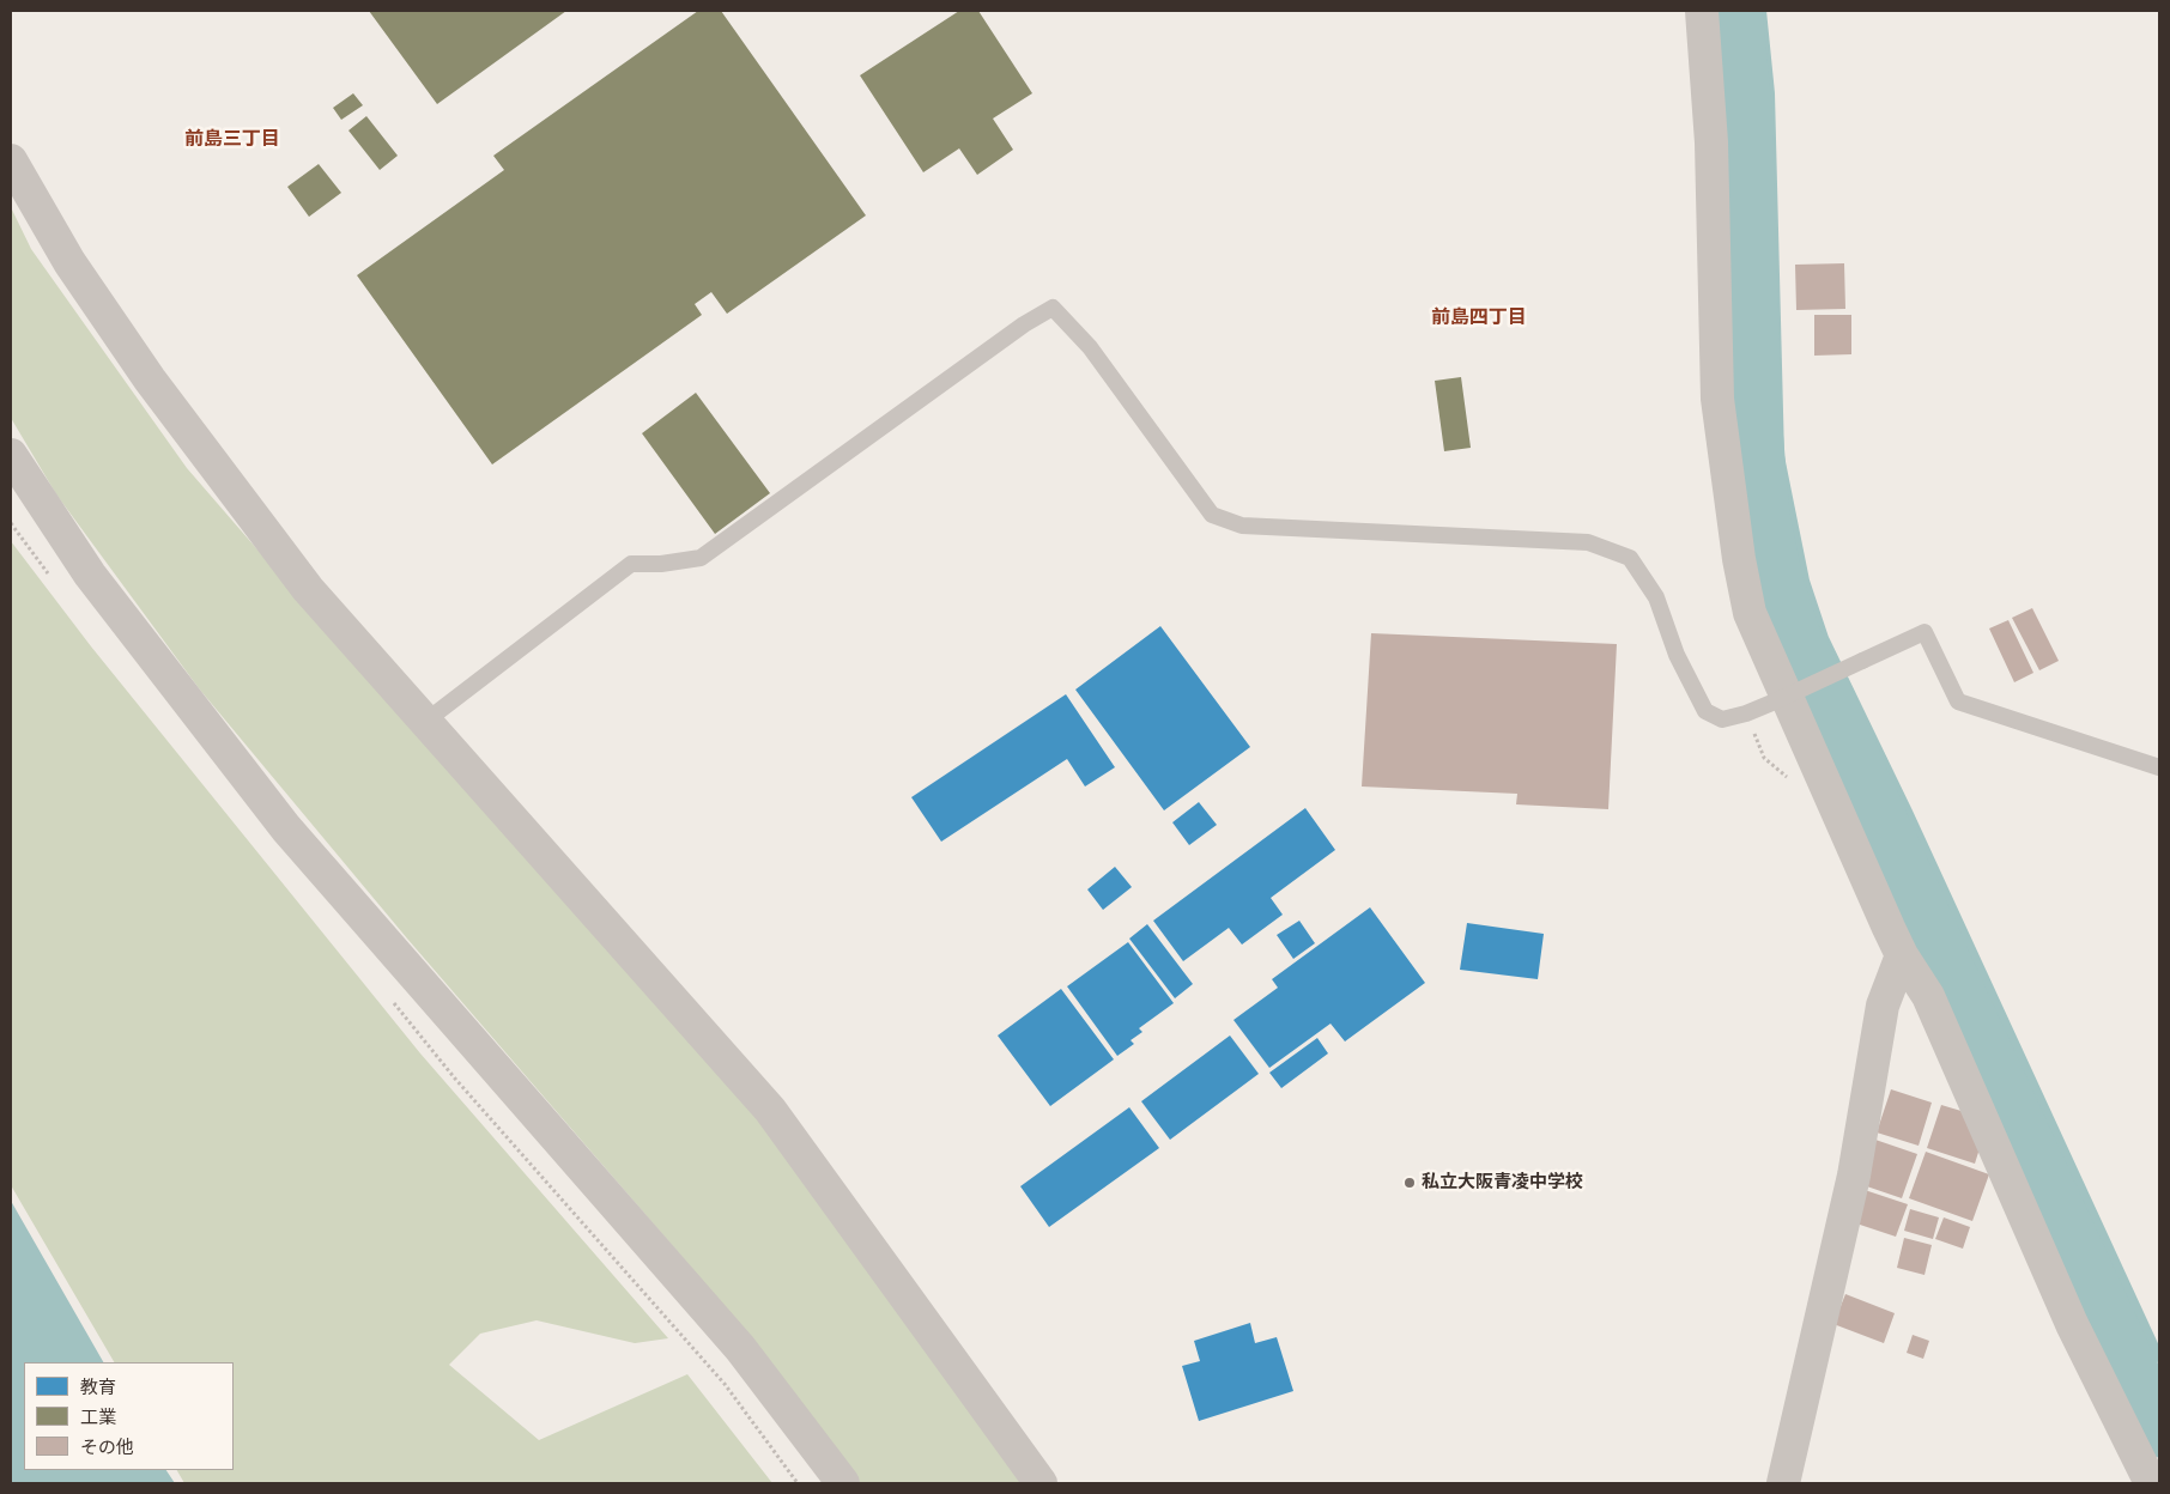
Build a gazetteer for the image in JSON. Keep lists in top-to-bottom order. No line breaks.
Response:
{"districts":["前島三丁目","前島四丁目"],"places":["私立大阪青凌中学校"],"legend":["教育","工業","その他"]}
